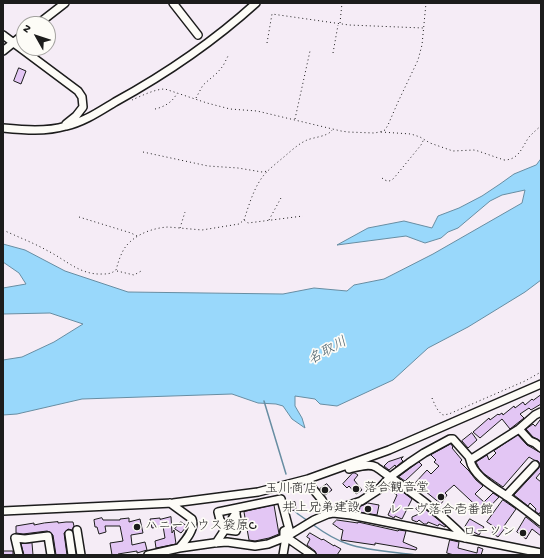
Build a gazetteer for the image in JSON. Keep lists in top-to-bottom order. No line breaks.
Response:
{"water":["名取川"],"places":["落合観音堂","玉川商店","レーヴ落合壱番館","井上兄弟建設","ハニーハウス袋原C","ローソン"],"north":"top left"}
